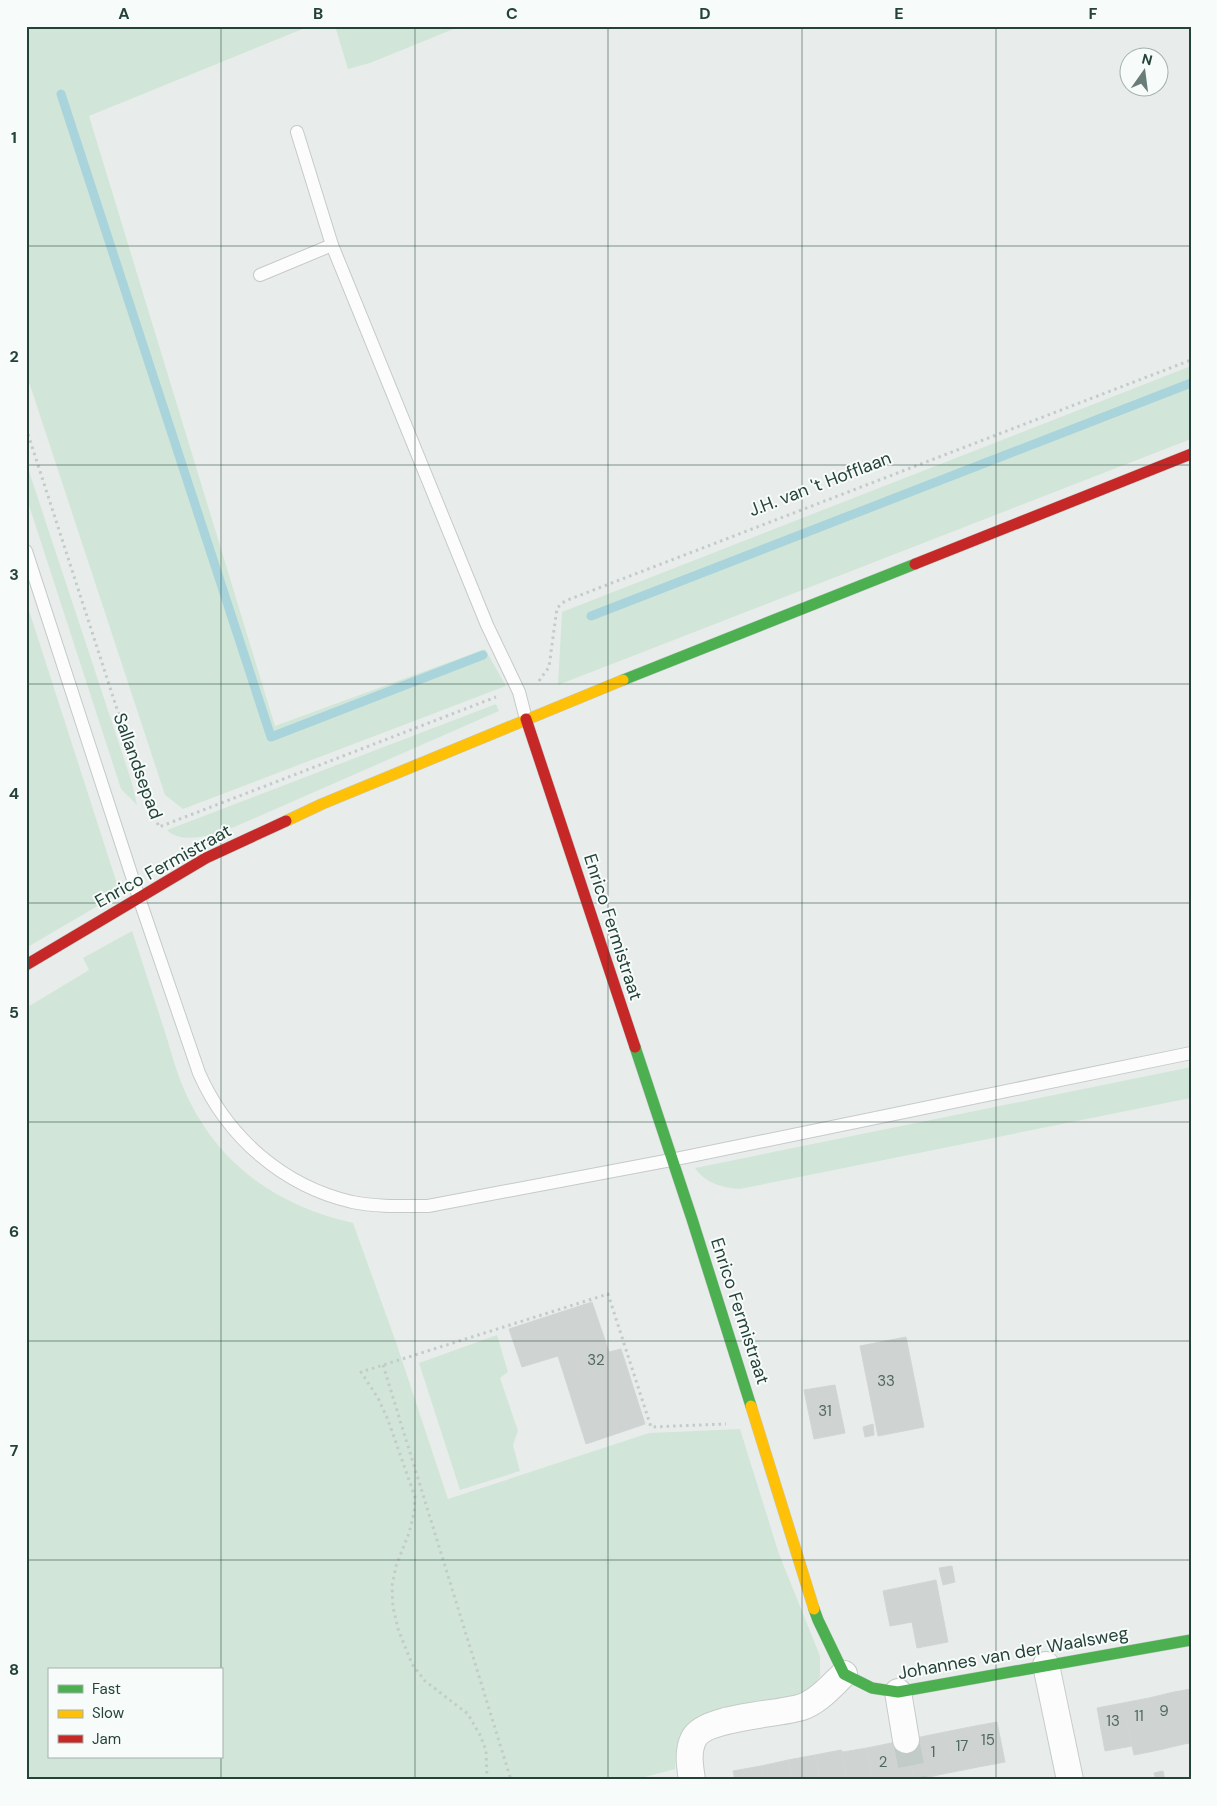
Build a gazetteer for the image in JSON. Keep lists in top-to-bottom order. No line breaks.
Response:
{"streets":{"street":["Enrico Fermistraat","Johannes van der Waalsweg"],"path":["J.H. van 't Hofflaan","Sallandsepad"]},"crossings":[["J.H. van 't Hofflaan","Sallandsepad"],["Enrico Fermistraat","Johannes van der Waalsweg"]],"house_numbers":["32","33","31","9","11","13","15","17","1","2"],"legend":["Fast","Slow","Jam"],"north":"top","grid":{"columns":["A","B","C","D","E","F"],"rows":["1","2","3","4","5","6","7","8"]}}
